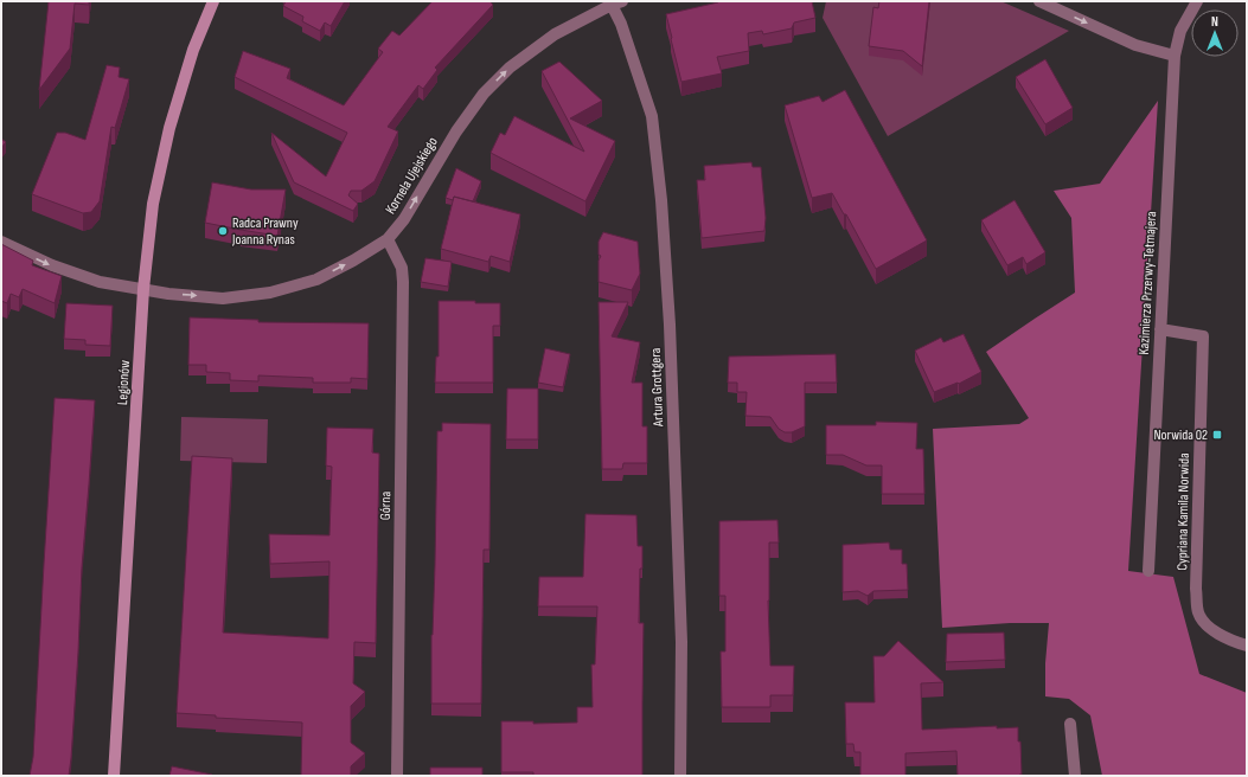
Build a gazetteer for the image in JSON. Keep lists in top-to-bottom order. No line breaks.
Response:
{"streets":{"street":["Kornela Ujejskiego","Kazimierza Przerwy-Tetmajera","Legionów","Artura Grottgera","Górna","Cypriana Kamila Norwida"]},"crossings":[["Kornela Ujejskiego","Legionów"],["Kornela Ujejskiego","Artura Grottgera"],["Kornela Ujejskiego","Górna"],["Kazimierza Przerwy-Tetmajera","Cypriana Kamila Norwida"]],"one_way":["Kornela Ujejskiego"],"places":{"other":["Radca Prawny Joanna Rynas"],"transit":["Norwida 02"]},"north":"top"}
